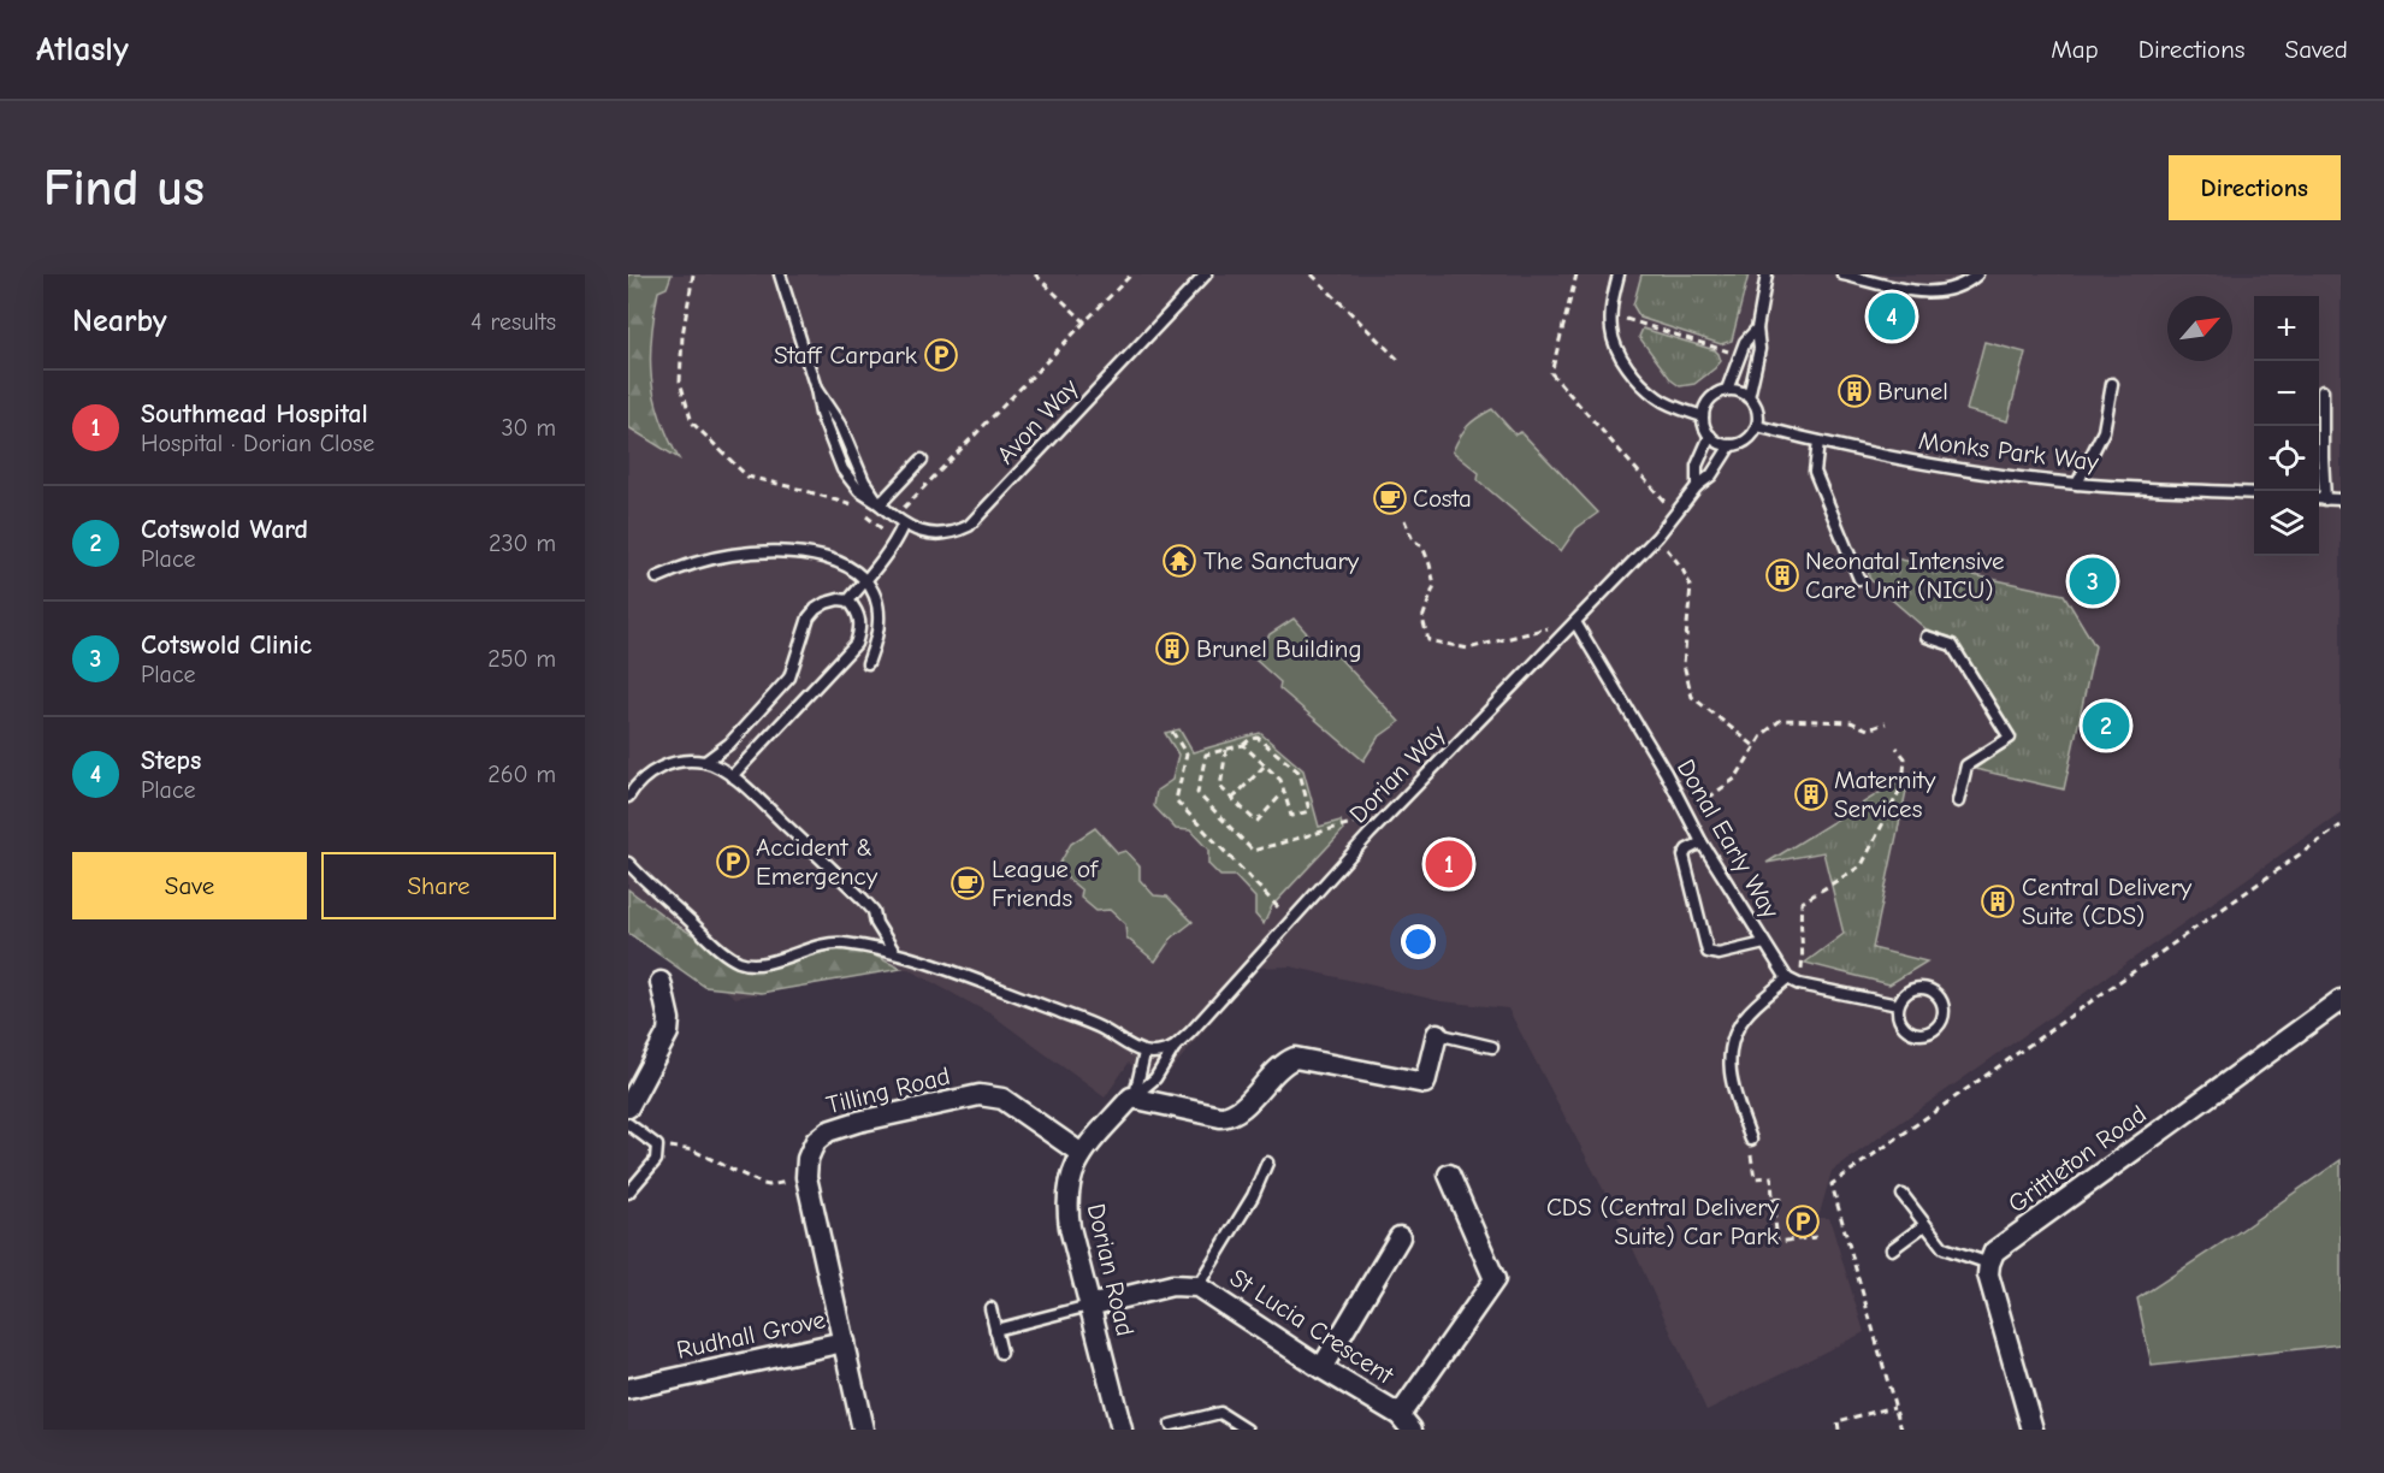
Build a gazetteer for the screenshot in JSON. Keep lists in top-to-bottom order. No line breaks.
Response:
{"streets":{"street":["Tilling Road","Grittleton Road","Dorian Road","St Lucia Crescent","Rudhall Grove"],"lane":["Avon Way","Monks Park Way","Dorian Way","Donal Early Way"]},"crossings":[["Monks Park Way","Dorian Way"],["Dorian Way","Donal Early Way"],["Dorian Way","Dorian Road"],["Tilling Road","Dorian Road"],["Tilling Road","Rudhall Grove"],["Dorian Road","St Lucia Crescent"]],"places":{"parking":["Staff Carpark","Accident & Emergency","CDS (Central Delivery Suite) Car Park"],"building":["Brunel","Neonatal Intensive Care Unit (NICU)","Brunel Building","Maternity Services","Central Delivery Suite (CDS)"],"cafe":["Costa","League of Friends"],"temple":["The Sanctuary"]},"north":"top right","page":{"header":"Atlasly","nav":["Map","Directions","Saved"],"buttons":["Directions",["Save","Share"]],"title":"Find us","heading":["Nearby","4 results"],"pins":["4","3","2","1"],"map_buttons":["+","−"],"list":[{"mark":"1","name":"Southmead Hospital","note":"Hospital · Dorian Close","value":"30 m"},{"mark":"2","name":"Cotswold Ward","note":"Place","value":"230 m"},{"mark":"3","name":"Cotswold Clinic","note":"Place","value":"250 m"},{"mark":"4","name":"Steps","note":"Place","value":"260 m"}]}}
